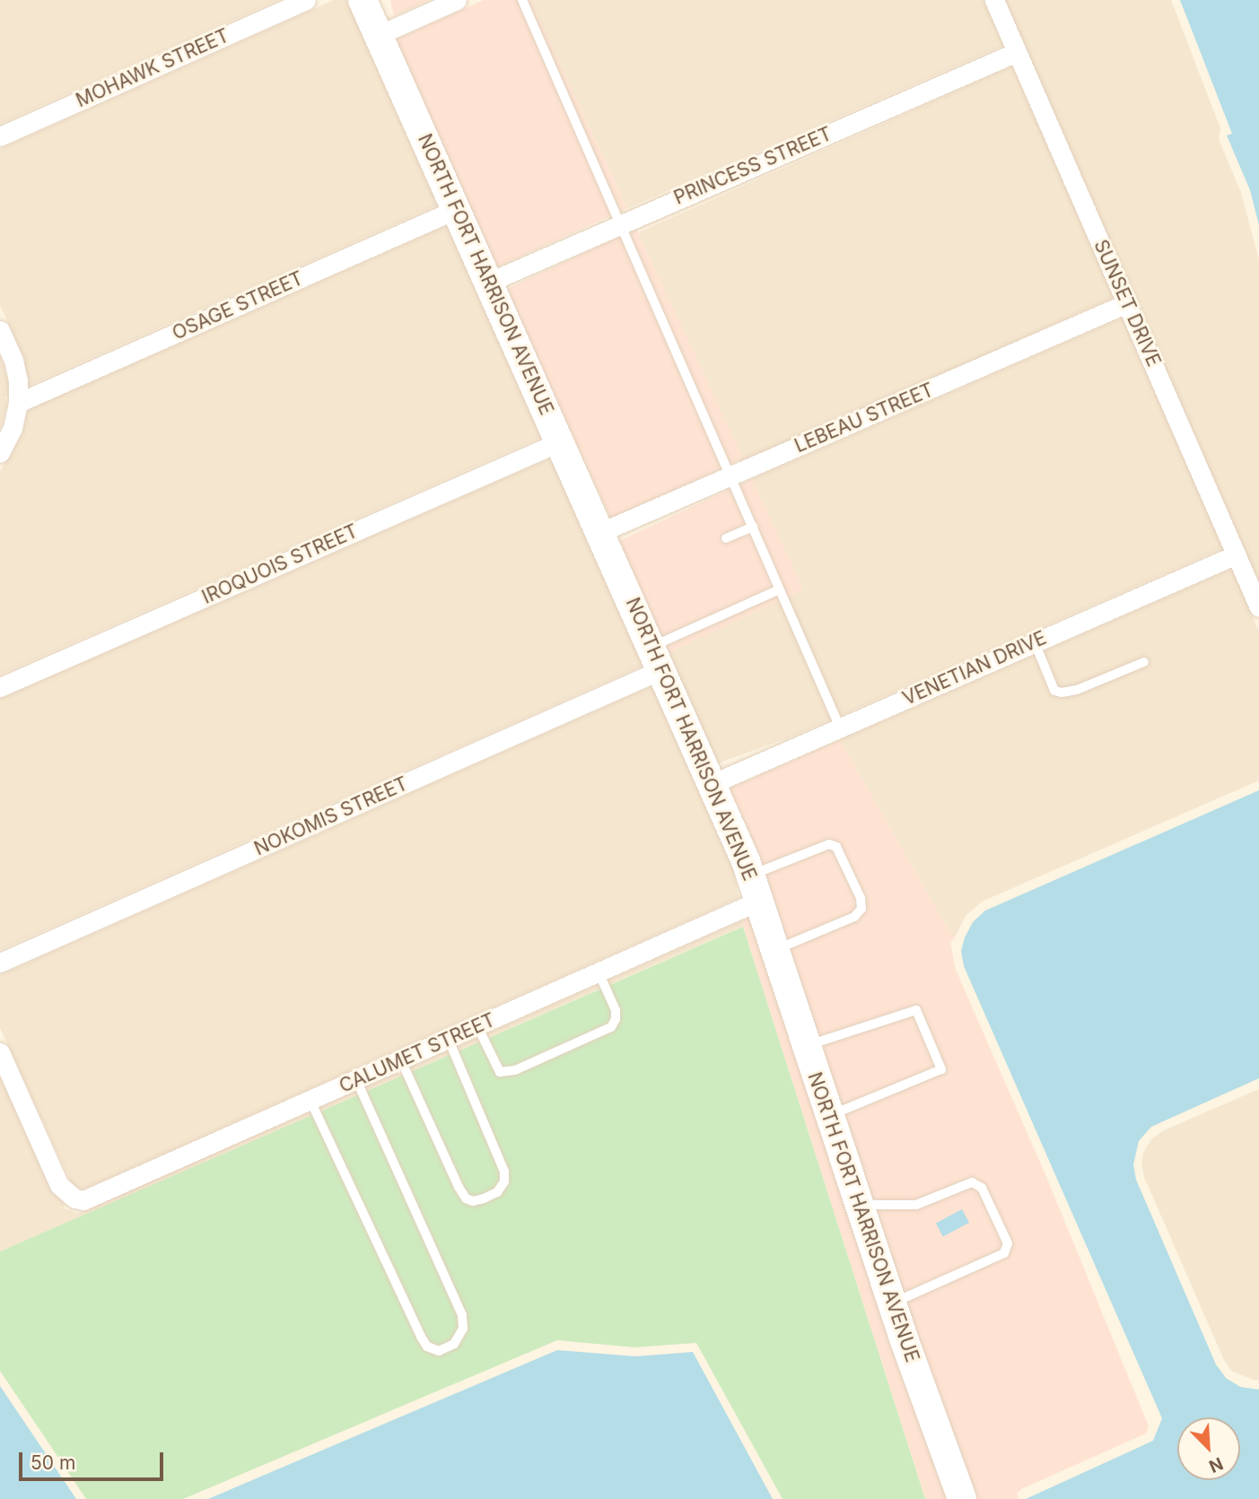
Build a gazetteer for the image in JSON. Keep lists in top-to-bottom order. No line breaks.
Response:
{"streets":{"main road":["NORTH FORT HARRISON AVENUE"],"street":["MOHAWK STREET","PRINCESS STREET","SUNSET DRIVE","OSAGE STREET","LEBEAU STREET","IROQUOIS STREET","VENETIAN DRIVE","NOKOMIS STREET","CALUMET STREET"]},"crossings":[["PRINCESS STREET","NORTH FORT HARRISON AVENUE"],["PRINCESS STREET","SUNSET DRIVE"],["NORTH FORT HARRISON AVENUE","OSAGE STREET"],["NORTH FORT HARRISON AVENUE","LEBEAU STREET"],["NORTH FORT HARRISON AVENUE","IROQUOIS STREET"],["NORTH FORT HARRISON AVENUE","VENETIAN DRIVE"],["NORTH FORT HARRISON AVENUE","NOKOMIS STREET"],["NORTH FORT HARRISON AVENUE","CALUMET STREET"],["SUNSET DRIVE","LEBEAU STREET"],["SUNSET DRIVE","VENETIAN DRIVE"]],"scale_bar":"50 m","north":"bottom right"}
